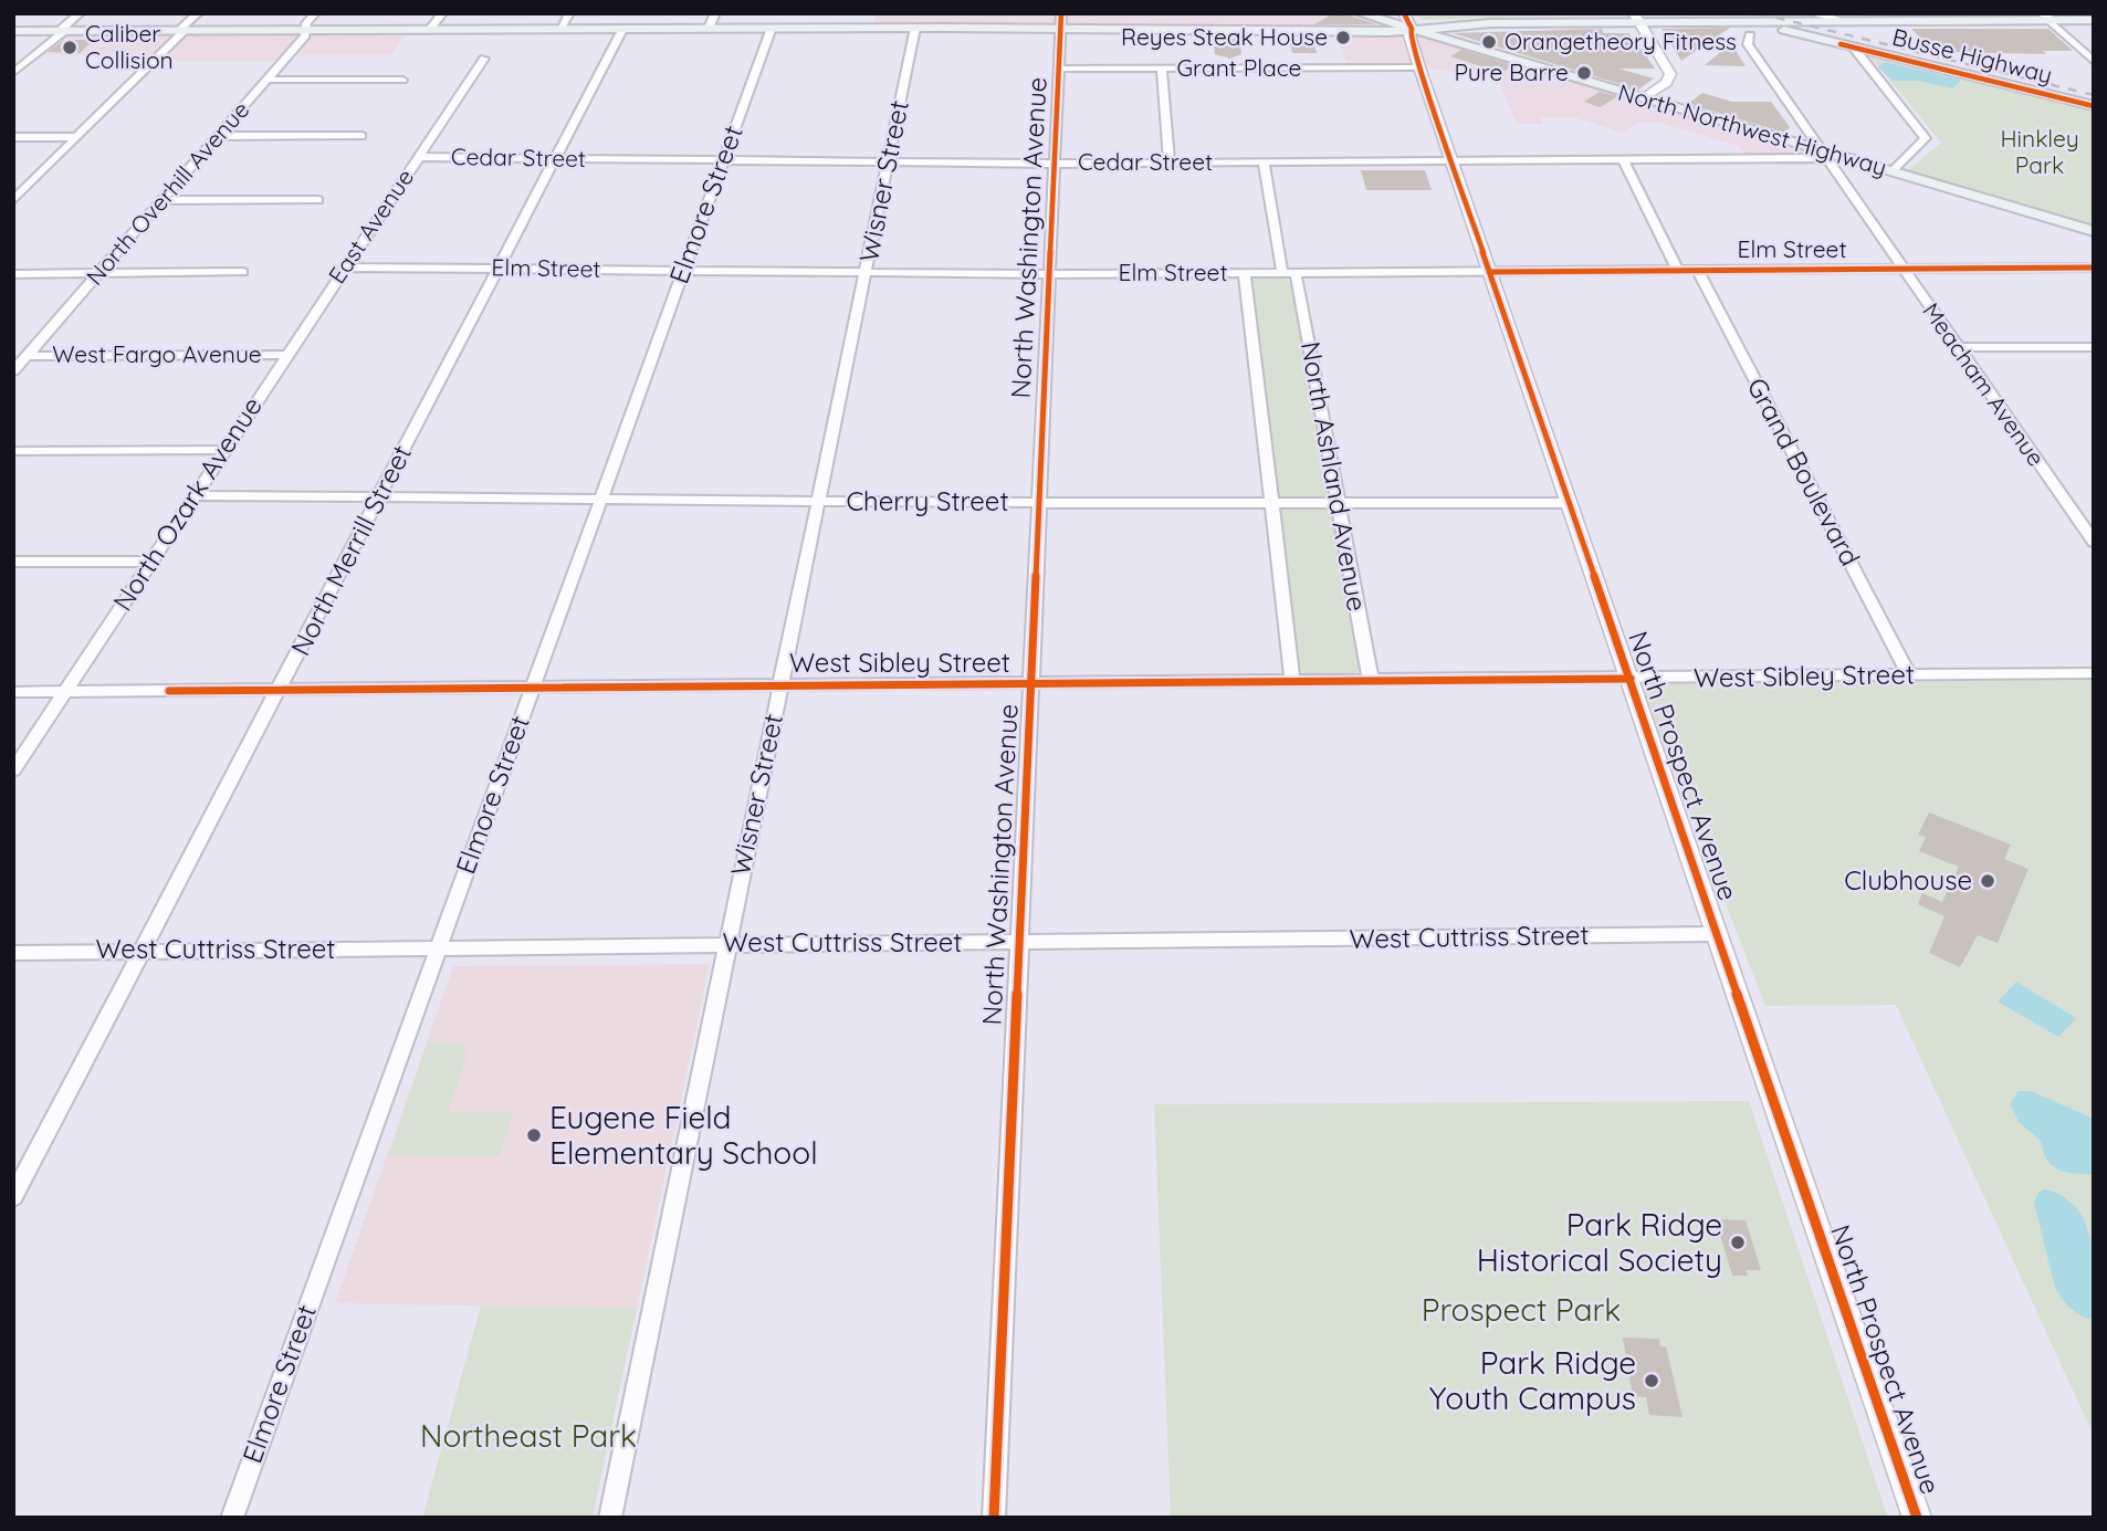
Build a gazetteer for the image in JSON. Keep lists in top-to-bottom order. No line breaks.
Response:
{"streets":{"main road":["Busse Highway","North Northwest Highway"],"street":["Grant Place","Cedar Street","Wisner Street","North Overhill Avenue","Elmore Street","East Avenue","North Washington Avenue","Elm Street","West Fargo Avenue","Meacham Avenue","Grand Boulevard","North Ashland Avenue","Cherry Street","North Ozark Avenue","North Merrill Street","West Sibley Street","North Prospect Avenue","West Cuttriss Street"]},"crossings":[["Busse Highway","Meacham Avenue"],["Grant Place","North Washington Avenue"],["Grant Place","North Prospect Avenue"],["North Northwest Highway","Cedar Street"],["North Northwest Highway","Meacham Avenue"],["North Northwest Highway","North Prospect Avenue"],["Cedar Street","Wisner Street"],["Cedar Street","Elmore Street"],["Cedar Street","East Avenue"],["Cedar Street","North Washington Avenue"],["Cedar Street","Meacham Avenue"],["Cedar Street","North Ashland Avenue"],["Cedar Street","North Merrill Street"],["Cedar Street","North Prospect Avenue"],["Wisner Street","Elm Street"],["Wisner Street","Cherry Street"],["Wisner Street","West Sibley Street"],["Wisner Street","West Cuttriss Street"],["North Overhill Avenue","West Fargo Avenue"],["Elmore Street","Elm Street"],["Elmore Street","Cherry Street"],["Elmore Street","West Sibley Street"],["Elmore Street","West Cuttriss Street"],["East Avenue","Elm Street"],["East Avenue","North Ozark Avenue"],["North Washington Avenue","Elm Street"],["North Washington Avenue","Cherry Street"],["North Washington Avenue","West Sibley Street"],["North Washington Avenue","West Cuttriss Street"],["Elm Street","Meacham Avenue"],["Elm Street","Grand Boulevard"],["Elm Street","North Ashland Avenue"],["Elm Street","North Merrill Street"],["Elm Street","North Prospect Avenue"],["West Fargo Avenue","North Ozark Avenue"],["Grand Boulevard","West Sibley Street"],["North Ashland Avenue","Cherry Street"],["North Ashland Avenue","West Sibley Street"],["Cherry Street","North Ozark Avenue"],["Cherry Street","North Merrill Street"],["Cherry Street","North Prospect Avenue"],["North Ozark Avenue","West Sibley Street"],["North Merrill Street","West Sibley Street"],["North Merrill Street","West Cuttriss Street"],["West Sibley Street","North Prospect Avenue"],["North Prospect Avenue","West Cuttriss Street"]],"parks":["Hinkley Park","Prospect Park","Northeast Park"],"places":["Reyes Steak House","Orangetheory Fitness","Caliber Collision","Pure Barre","Clubhouse","Eugene Field Elementary School","Park Ridge Historical Society","Park Ridge Youth Campus"]}
